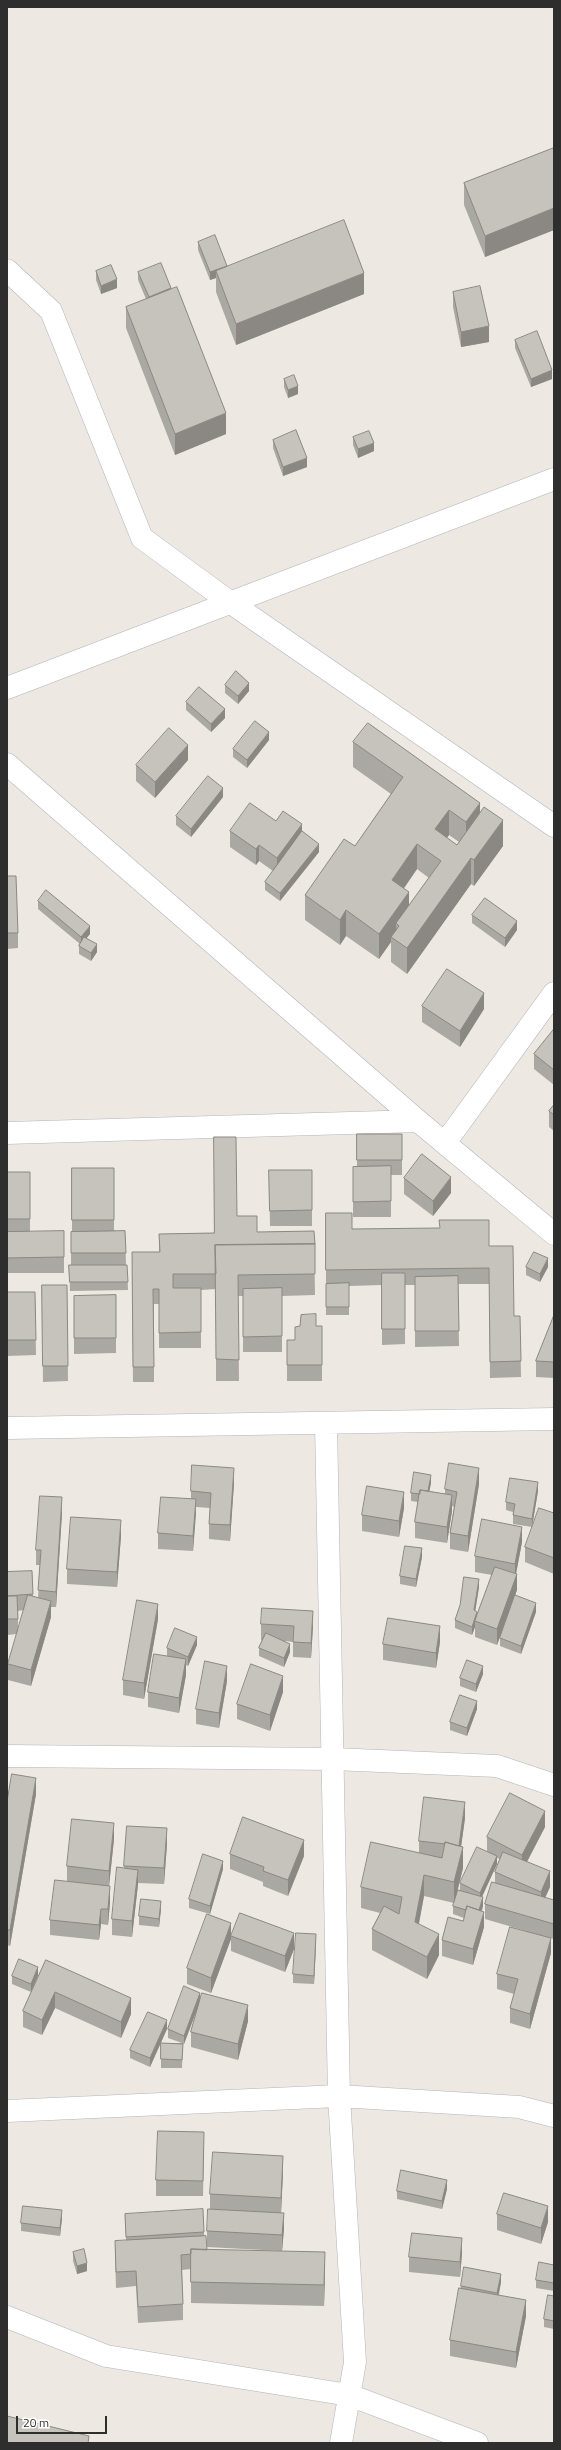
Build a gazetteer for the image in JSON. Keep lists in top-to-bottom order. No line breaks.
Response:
{"scale_bar":"20 m"}
